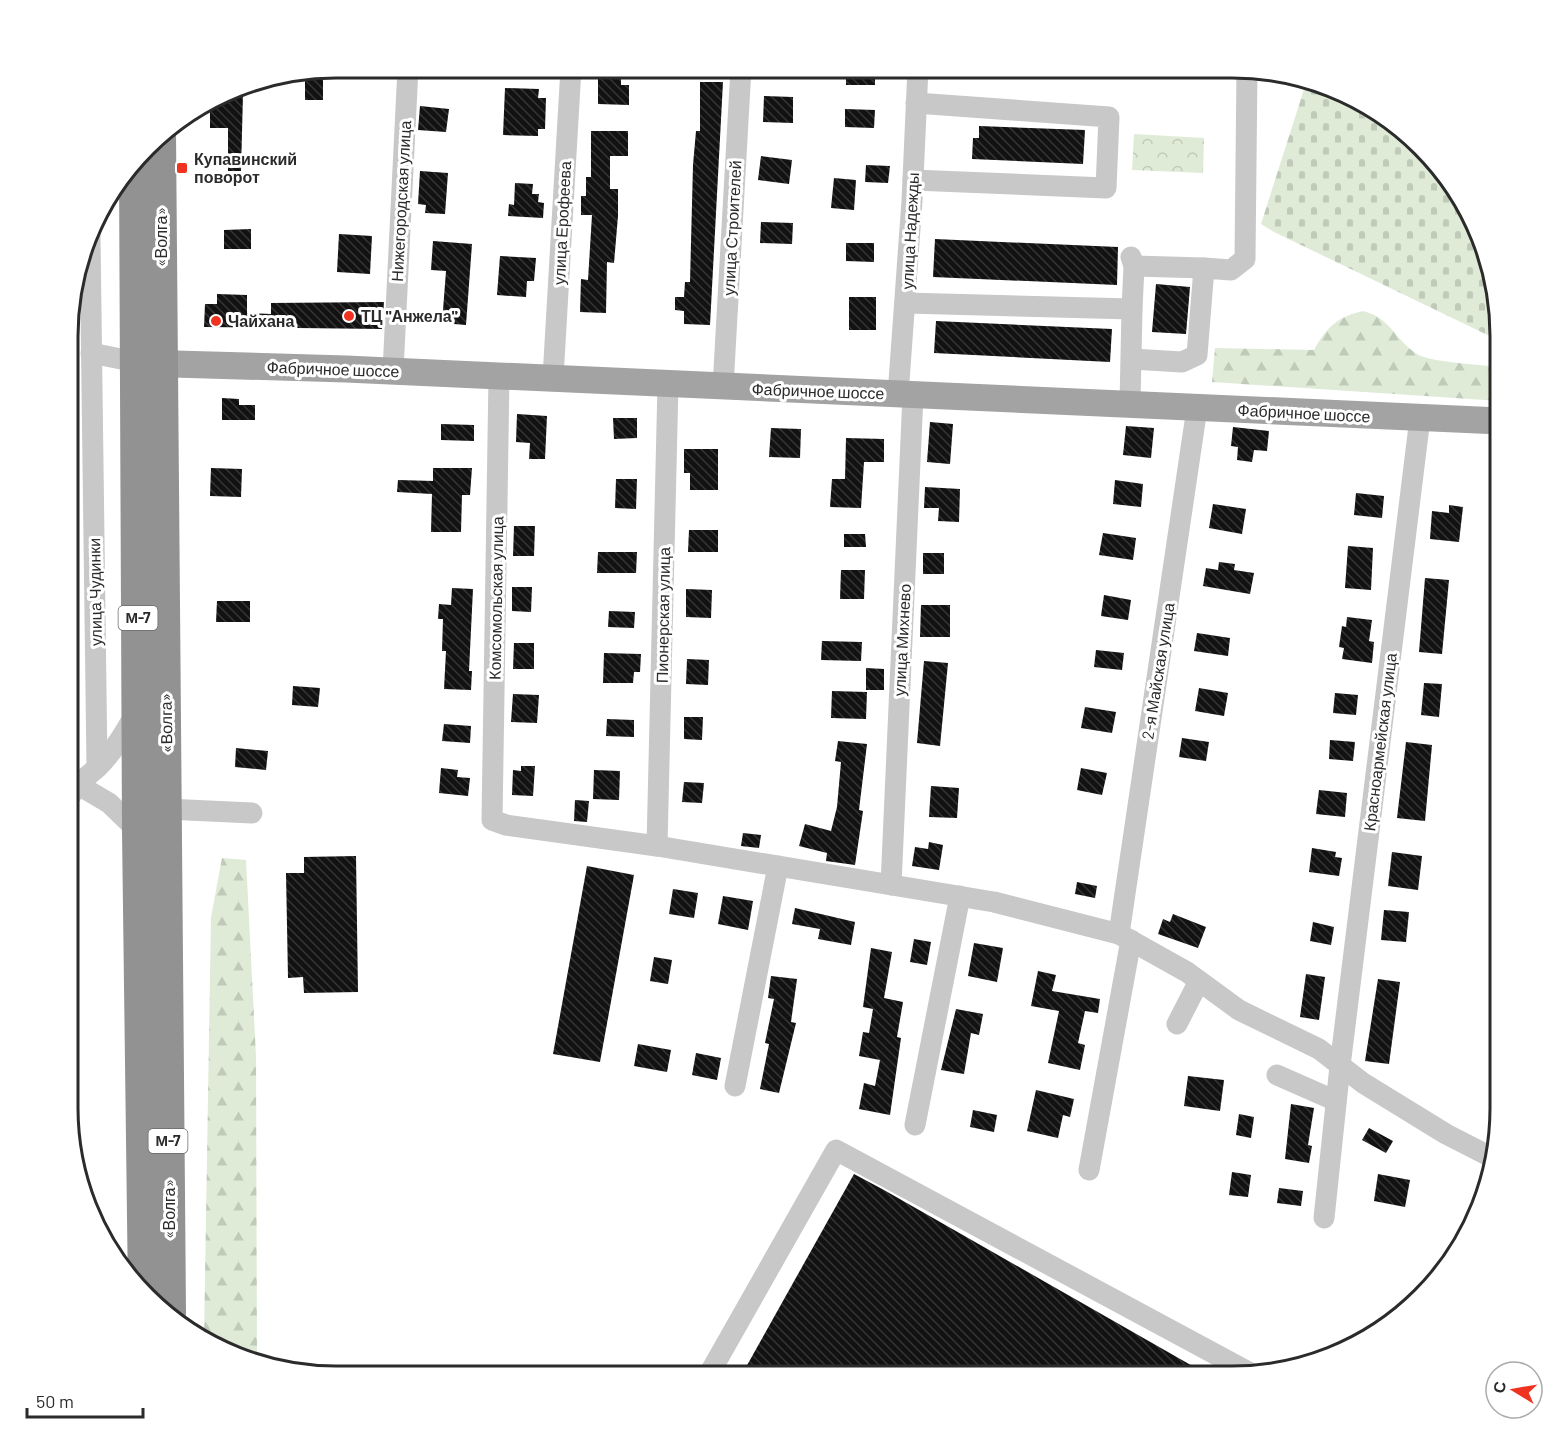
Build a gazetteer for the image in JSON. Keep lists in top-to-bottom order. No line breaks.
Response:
{"streets":{"highway":["«Волга»","М-7"],"main road":["Фабричное шоссе"],"street":["Нижегородская улица","улица Ерофеева","улица Строителей","улица Надежды","улица Чудинки","Комсомольская улица","Пионерская улица","улица Михнево","2-я Майская улица","Красноармейская улица"]},"crossings":[["Нижегородская улица","Фабричное шоссе"],["улица Ерофеева","Фабричное шоссе"],["улица Строителей","Фабричное шоссе"],["улица Надежды","Фабричное шоссе"],["улица Надежды","улица Михнево"],["«Волга»","Фабричное шоссе"],["Фабричное шоссе","Комсомольская улица"],["Фабричное шоссе","Пионерская улица"],["Фабричное шоссе","улица Михнево"],["Фабричное шоссе","2-я Майская улица"],["Фабричное шоссе","Красноармейская улица"],["Комсомольская улица","Пионерская улица"]],"places":{"transit":["Купавинский поворот"],"other":["ТЦ \"Анжела\"","Чайхана"]},"scale_bar":"50 m","north":"left"}
